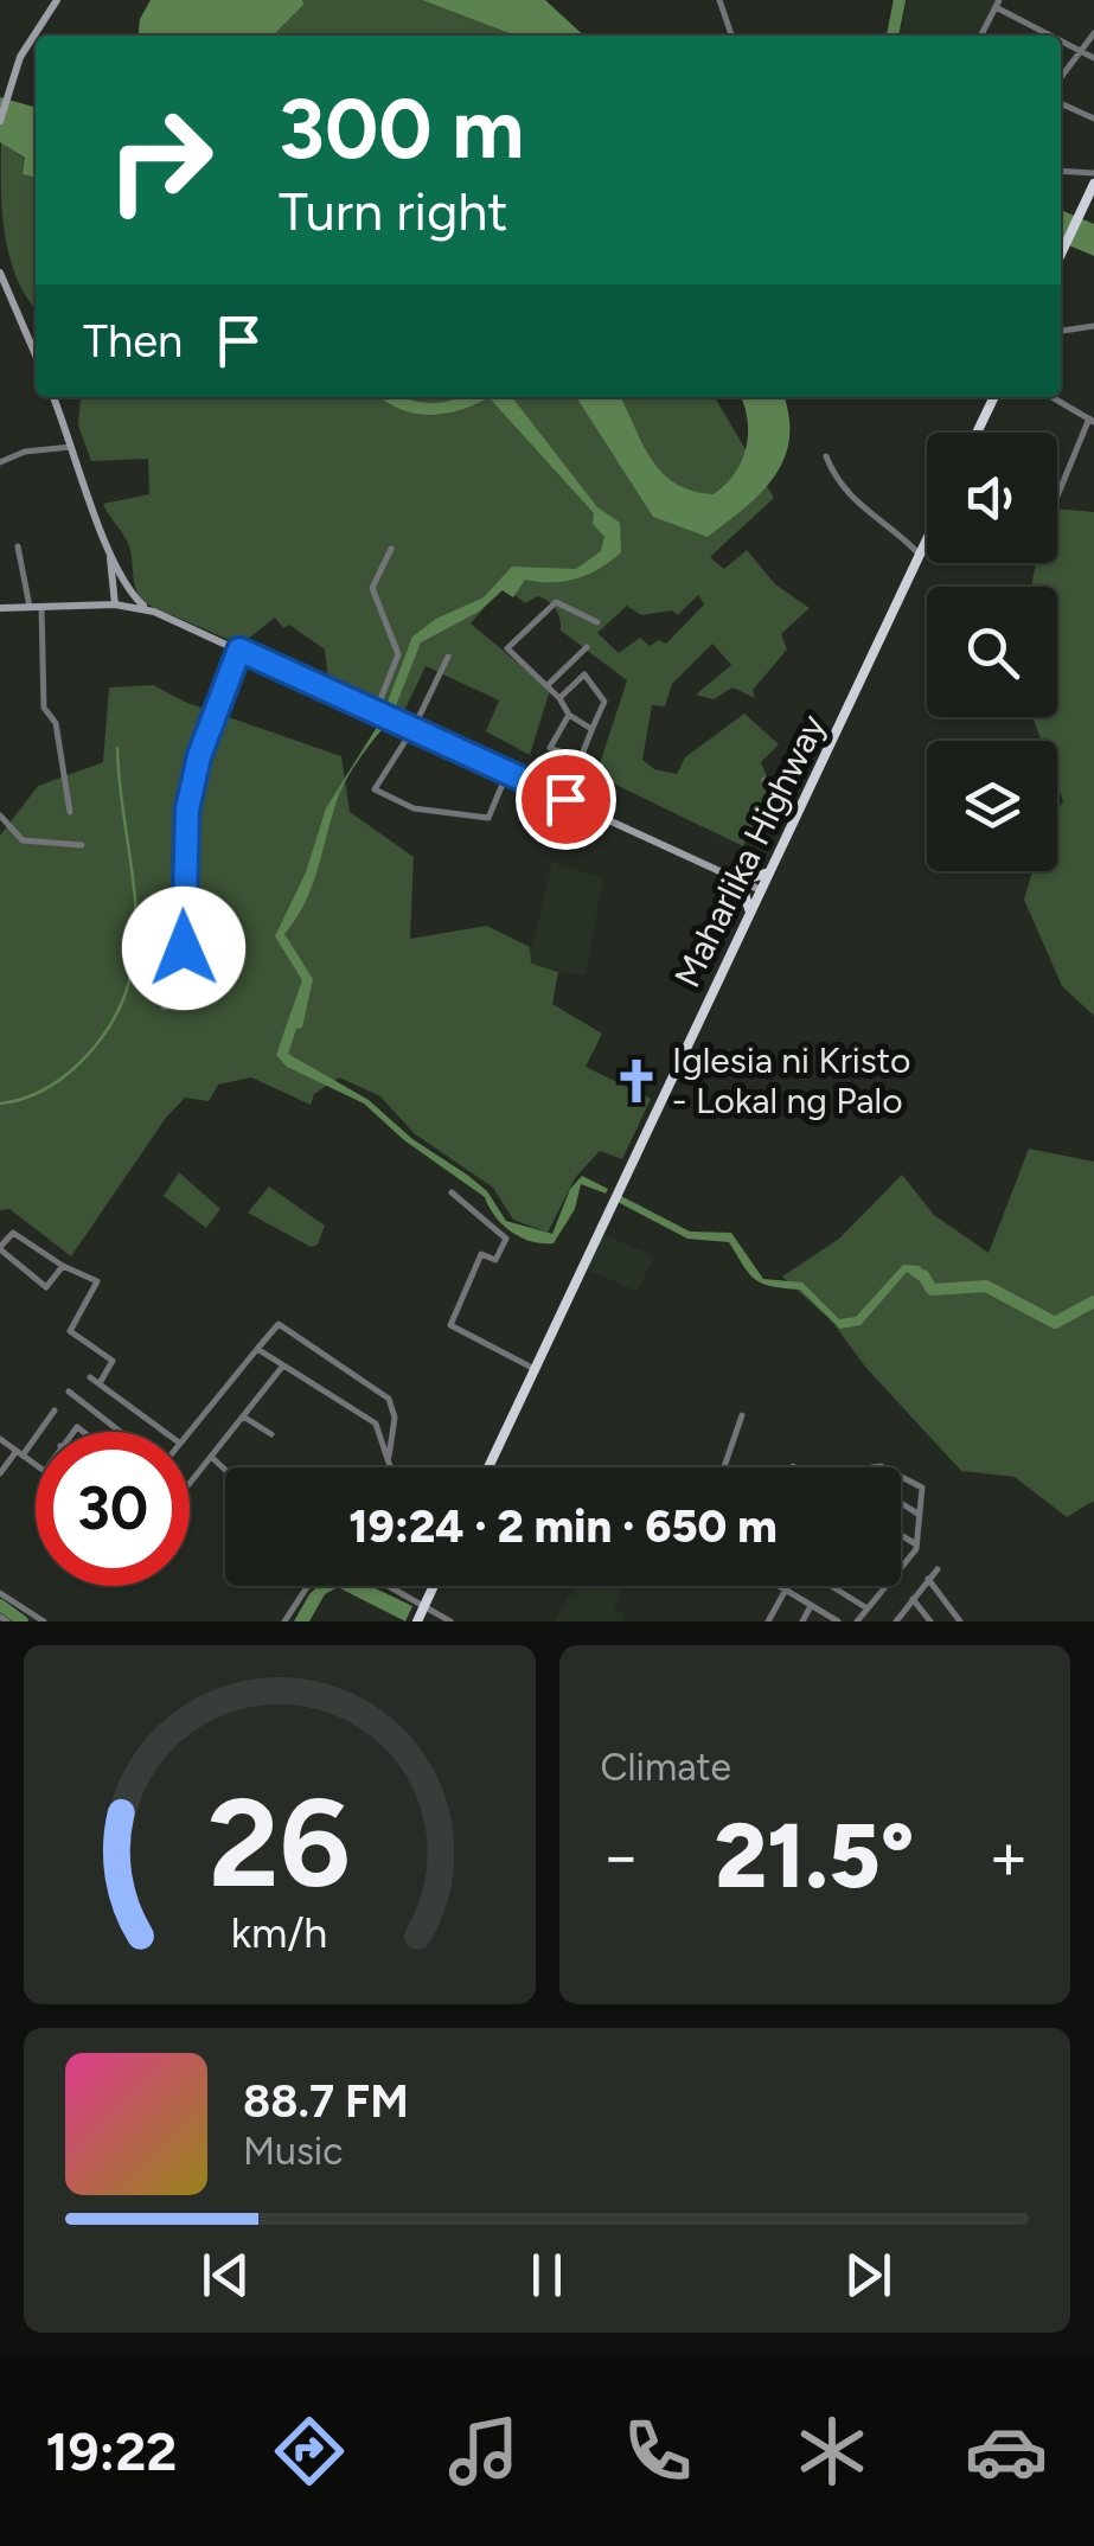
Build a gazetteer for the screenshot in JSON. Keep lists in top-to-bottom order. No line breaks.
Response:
{"streets":{"highway":["Maharlika Highway"]},"places":{"church":["Iglesia ni Kristo - Lokal ng Palo"]},"page":{"turn":["300 m","Turn right"],"then":"Then","limit":"30","trip":"19:24 · 2 min · 650 m","tile":"Climate","heat":["−","21.5°","+"],"song":["88.7 FM","Music"],"tabs":"19:22","gauge":["26","km/h"]}}
